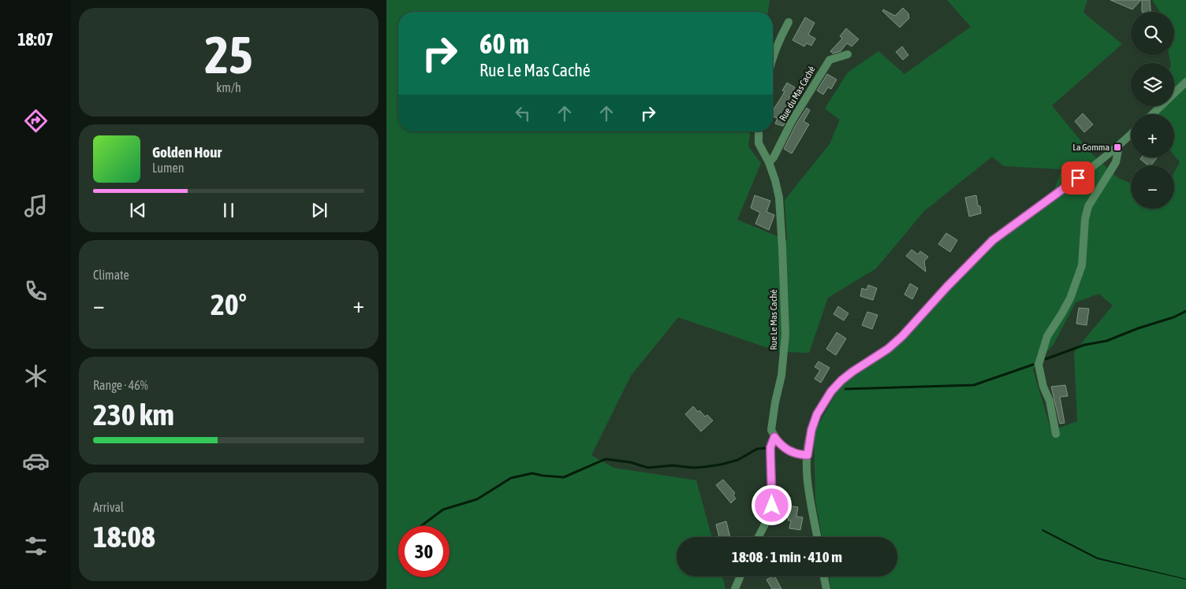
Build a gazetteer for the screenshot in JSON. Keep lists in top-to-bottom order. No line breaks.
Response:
{"streets":{"street":["Rue du Mas Caché","Rue Le Mas Caché"]},"crossings":[["Rue du Mas Caché","Rue Le Mas Caché"]],"places":{"transit":["La Gomma"]},"page":{"tabs":"18:07","tile":[["25","km/h"],"Climate",["Range · 46%","230 km"],["Arrival","18:08"]],"map_buttons":["+","−"],"turn":["60 m","Rue Le Mas Caché"],"song":["Golden Hour","Lumen"],"heat":["−","20°","+"],"limit":"30","trip":"18:08 · 1 min · 410 m"}}
